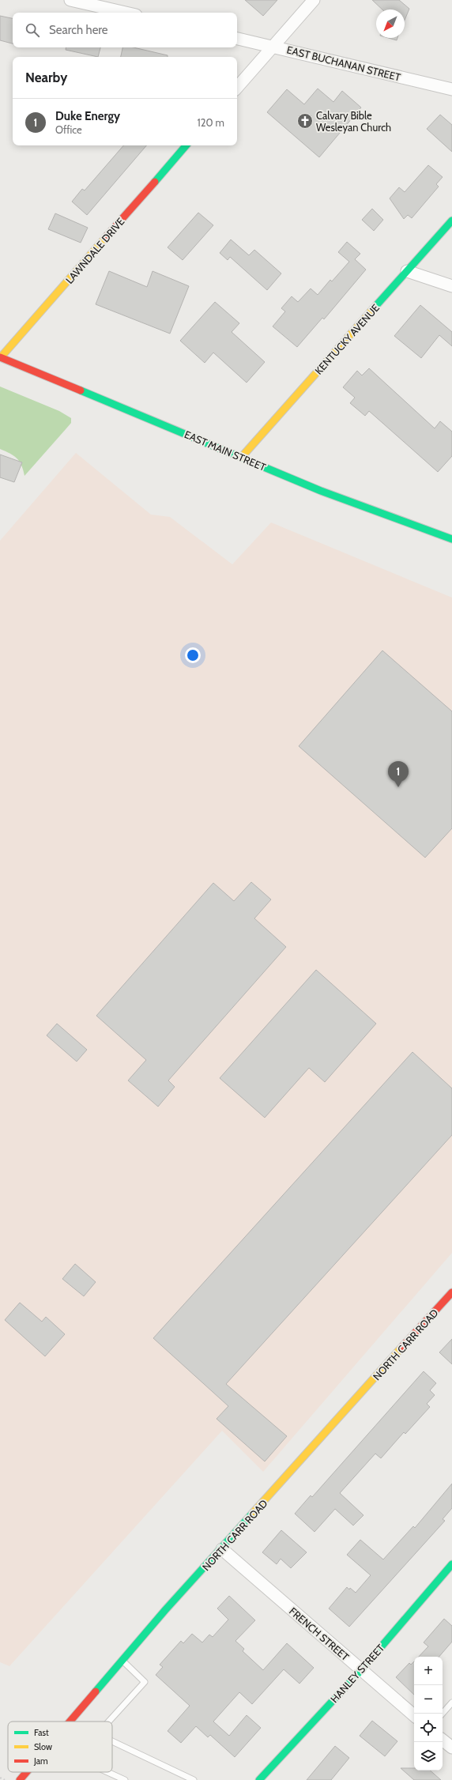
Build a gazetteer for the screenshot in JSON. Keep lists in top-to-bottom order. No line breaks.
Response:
{"streets":{"street":["EAST BUCHANAN STREET","LAWNDALE DRIVE","KENTUCKY AVENUE","EAST MAIN STREET","NORTH CARR ROAD","FRENCH STREET","HANLEY STREET"]},"crossings":[["LAWNDALE DRIVE","EAST MAIN STREET"],["KENTUCKY AVENUE","EAST MAIN STREET"],["NORTH CARR ROAD","FRENCH STREET"],["FRENCH STREET","HANLEY STREET"]],"places":{"church":["Calvary Bible Wesleyan Church"]},"legend":["Fast","Slow","Jam"],"north":"bottom left","page":{"search":"Search here","heading":"Nearby","list":[{"mark":"1","name":"Duke Energy","note":"Office","value":"120 m"}],"pins":"1","map_buttons":["+","−"]}}
